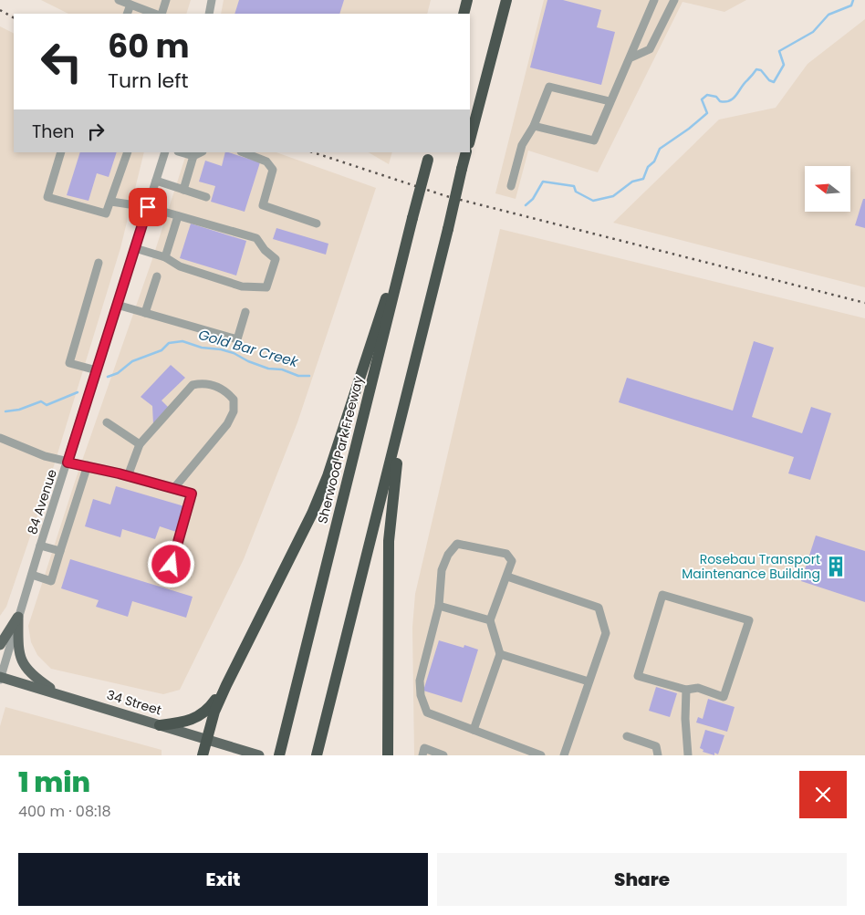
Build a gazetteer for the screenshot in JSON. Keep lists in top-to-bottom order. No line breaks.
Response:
{"streets":{"highway":["Sherwood Park Freeway"],"main road":["34 Street"],"street":["84 Avenue"]},"crossings":[["84 Avenue","34 Street"]],"water":["Gold Bar Creek"],"places":{"building":["Rosebau Transport Maintenance Building"]},"north":"left","page":{"turn":["60 m","Turn left"],"then":"Then","heading":["1 min","400 m · 08:18"],"buttons":["Exit","Share"]}}
